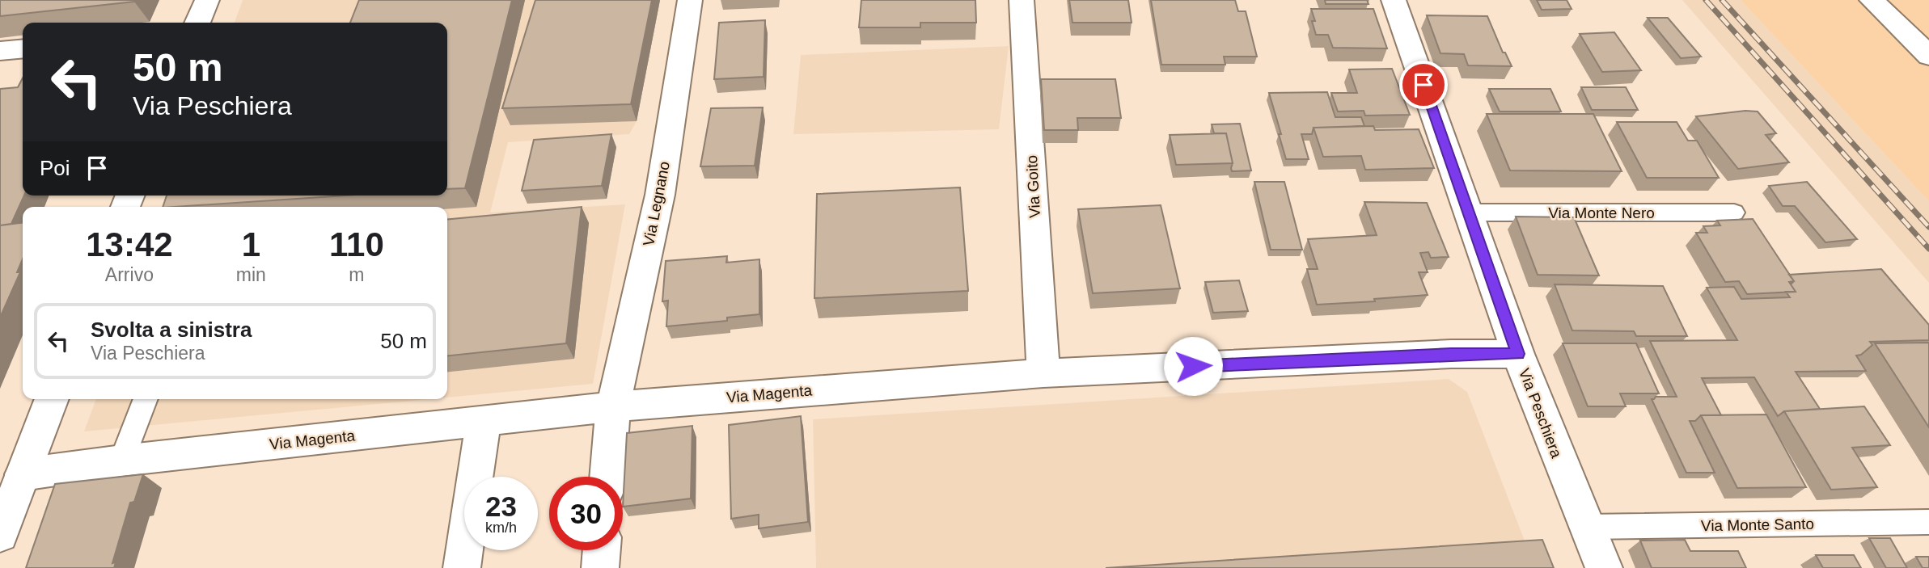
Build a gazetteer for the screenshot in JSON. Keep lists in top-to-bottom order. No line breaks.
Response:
{"streets":{"street":["Via Goito","Via Legnano","Via Magenta","Via Peschiera"],"lane":["Via Monte Nero","Via Monte Santo"]},"crossings":[["Via Goito","Via Magenta"],["Via Legnano","Via Magenta"],["Via Monte Nero","Via Peschiera"],["Via Magenta","Via Peschiera"],["Via Peschiera","Via Monte Santo"]],"page":{"turn":["50 m","Via Peschiera"],"then":"Poi","eta":["13:42","Arrivo","1","min","110","m"],"list":[{"name":"Svolta a sinistra","note":"Via Peschiera","value":"50 m"}],"speed":"23 km/h","limit":"30"}}
